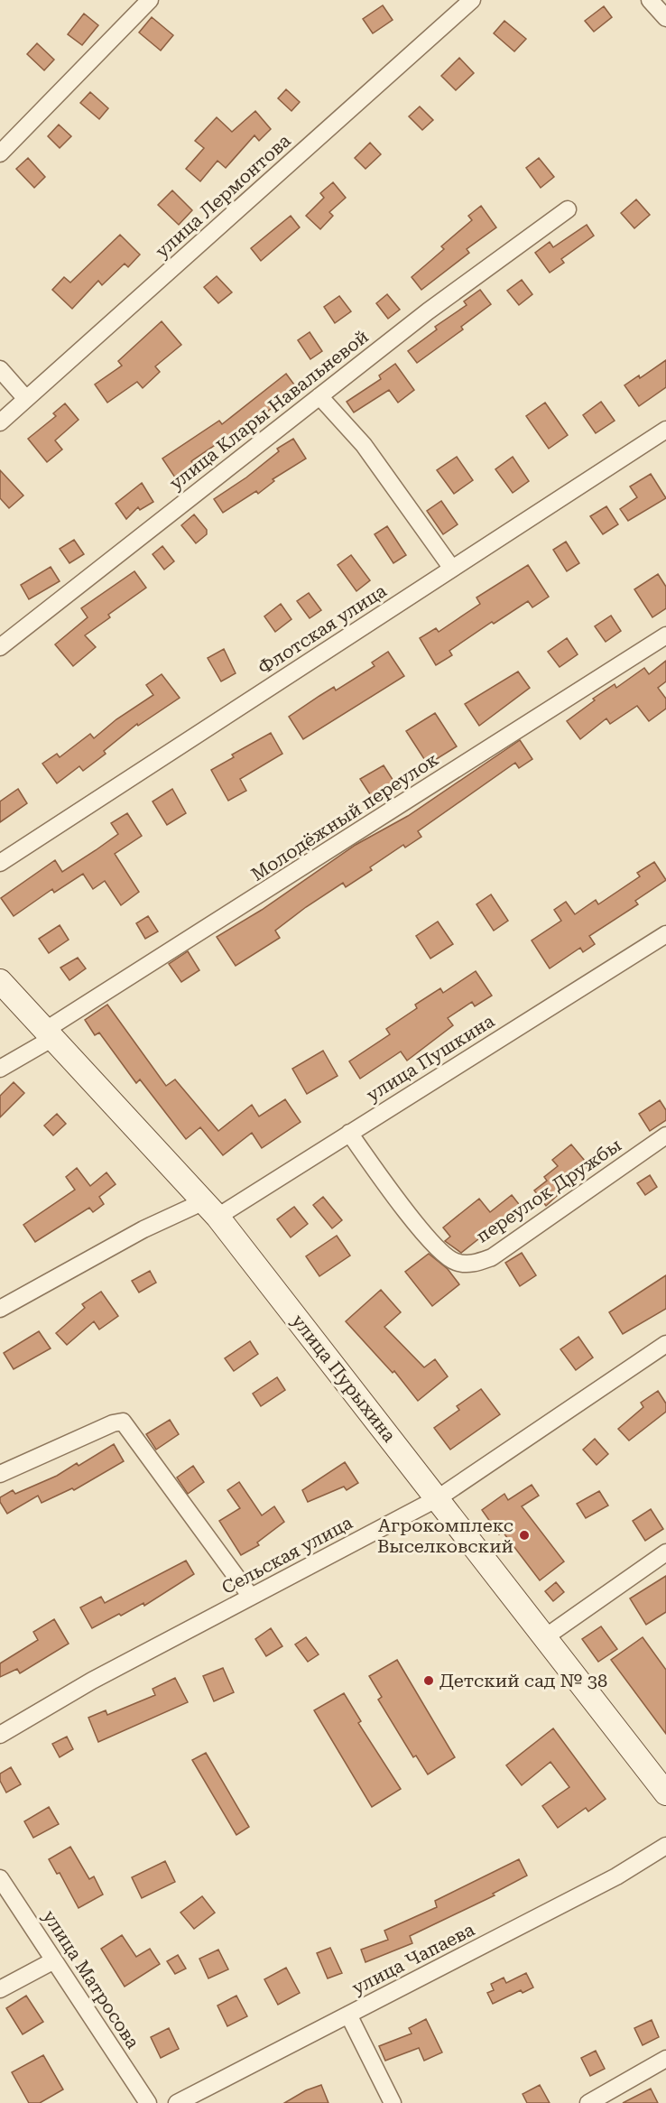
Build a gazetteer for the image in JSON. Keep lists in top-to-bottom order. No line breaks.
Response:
{"streets":{"street":["улица Лермонтова","улица Клары Навальневой","Флотская улица","Молодёжный переулок","улица Пушкина","переулок Дружбы","улица Пурыхина","Сельская улица","улица Чапаева","улица Матросова"]},"crossings":[["Молодёжный переулок","улица Пурыхина"],["улица Пушкина","переулок Дружбы"],["улица Пушкина","улица Пурыхина"],["улица Пурыхина","Сельская улица"]],"places":["Агрокомплекс Выселковский","Детский сад № 38"]}
